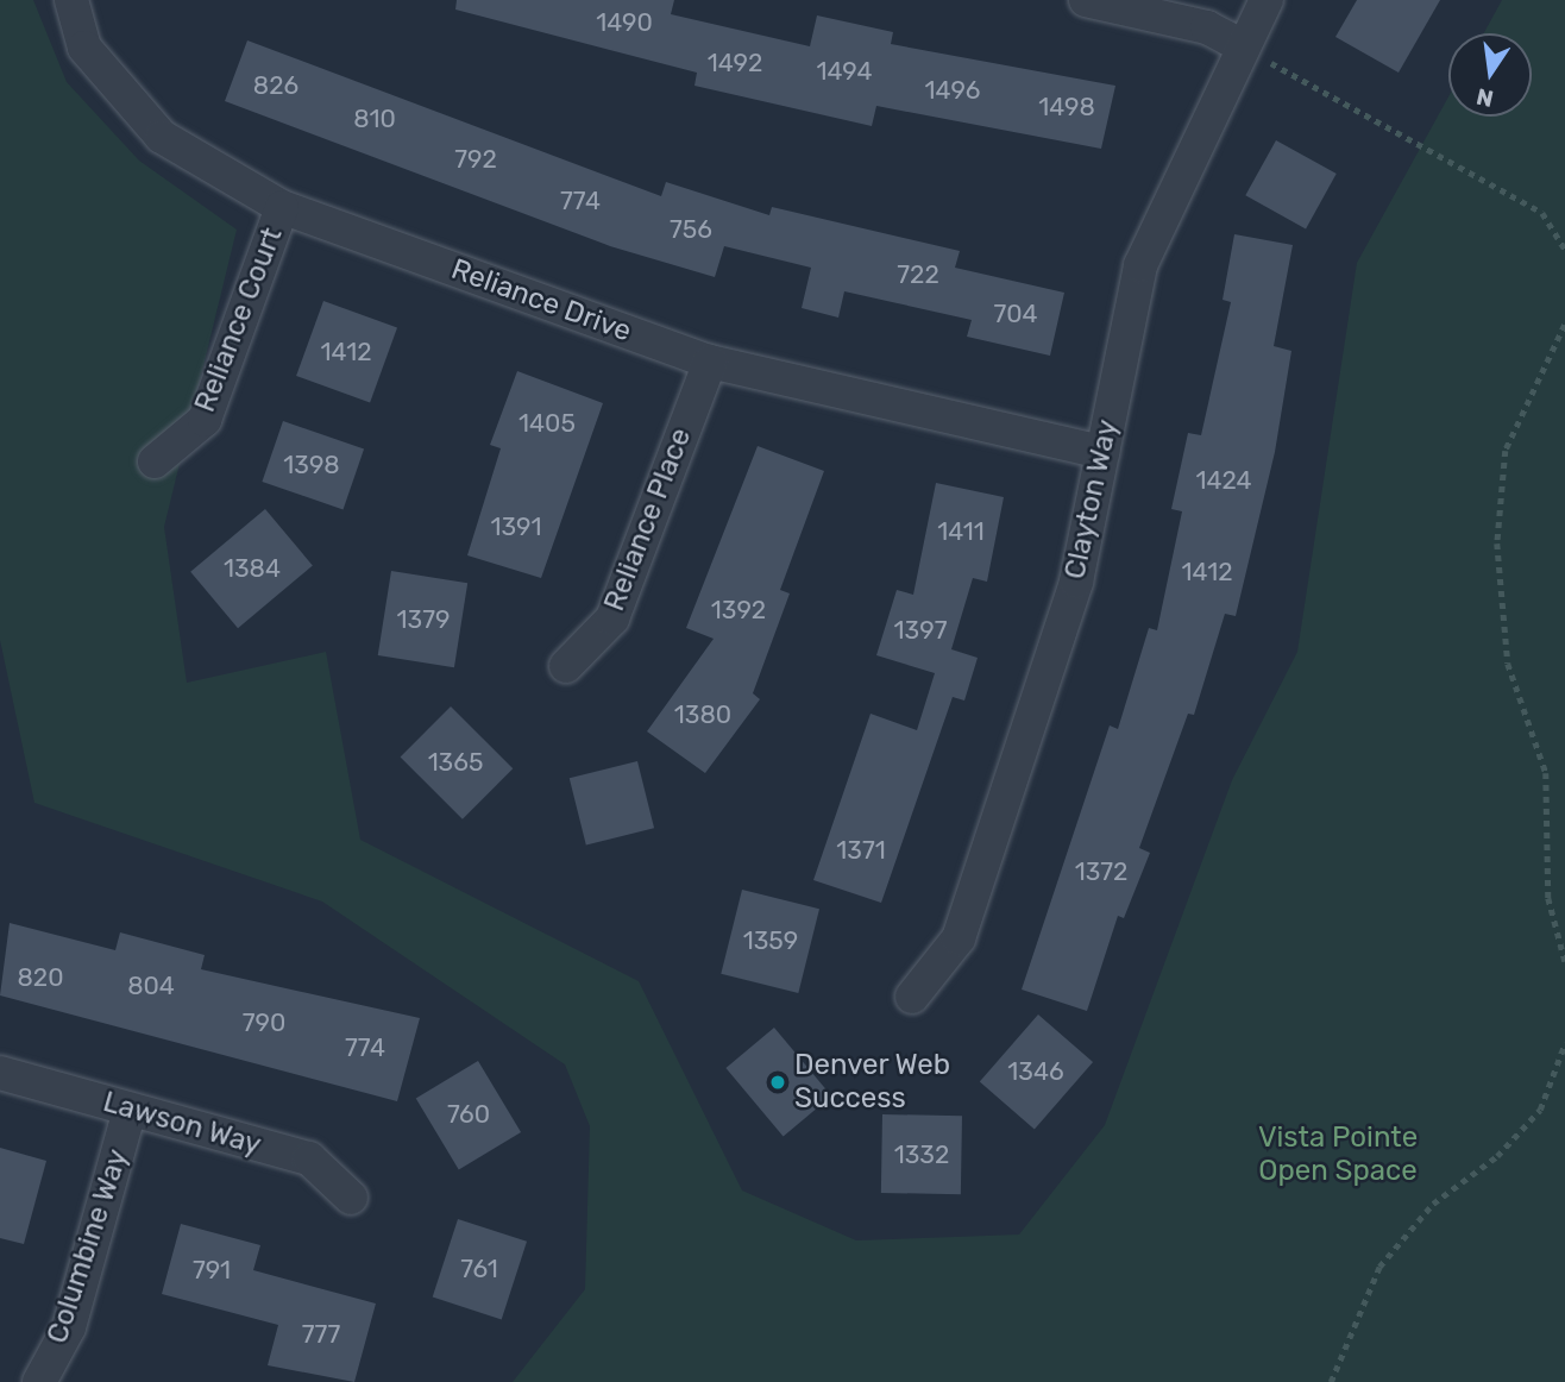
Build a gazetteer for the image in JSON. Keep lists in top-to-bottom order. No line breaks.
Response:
{"streets":{"street":["Reliance Drive","Reliance Court","Clayton Way","Reliance Place","Lawson Way","Columbine Way"]},"crossings":[["Reliance Drive","Reliance Court"],["Reliance Drive","Clayton Way"],["Reliance Drive","Reliance Place"],["Lawson Way","Columbine Way"]],"parks":["Vista Pointe Open Space"],"places":["Denver Web Success"],"house_numbers":["1490","1492","1494","826","1496","1498","810","792","774","756","722","704","1412","1405","1398","1424","1391","1411","1384","1412","1392","1379","1397","1380","1365","1371","1372","1359","820","804","790","774","1346","760","1332","761","791","777"],"north":"bottom"}
